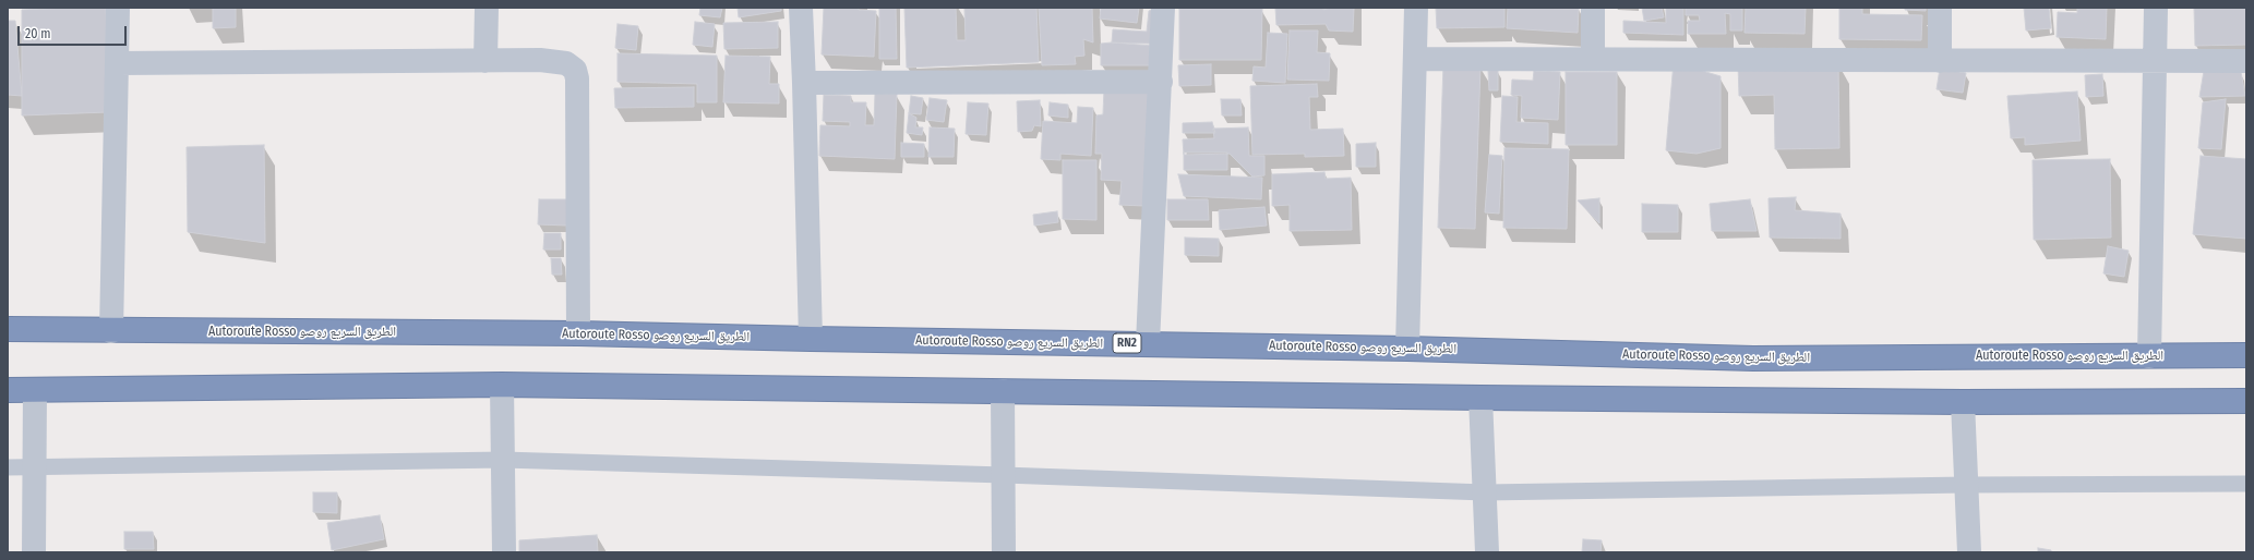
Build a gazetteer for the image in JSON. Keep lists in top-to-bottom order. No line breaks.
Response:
{"streets":{"highway":["Autoroute Rosso الطريق السريع روصو","RN2"]},"scale_bar":"20 m"}
